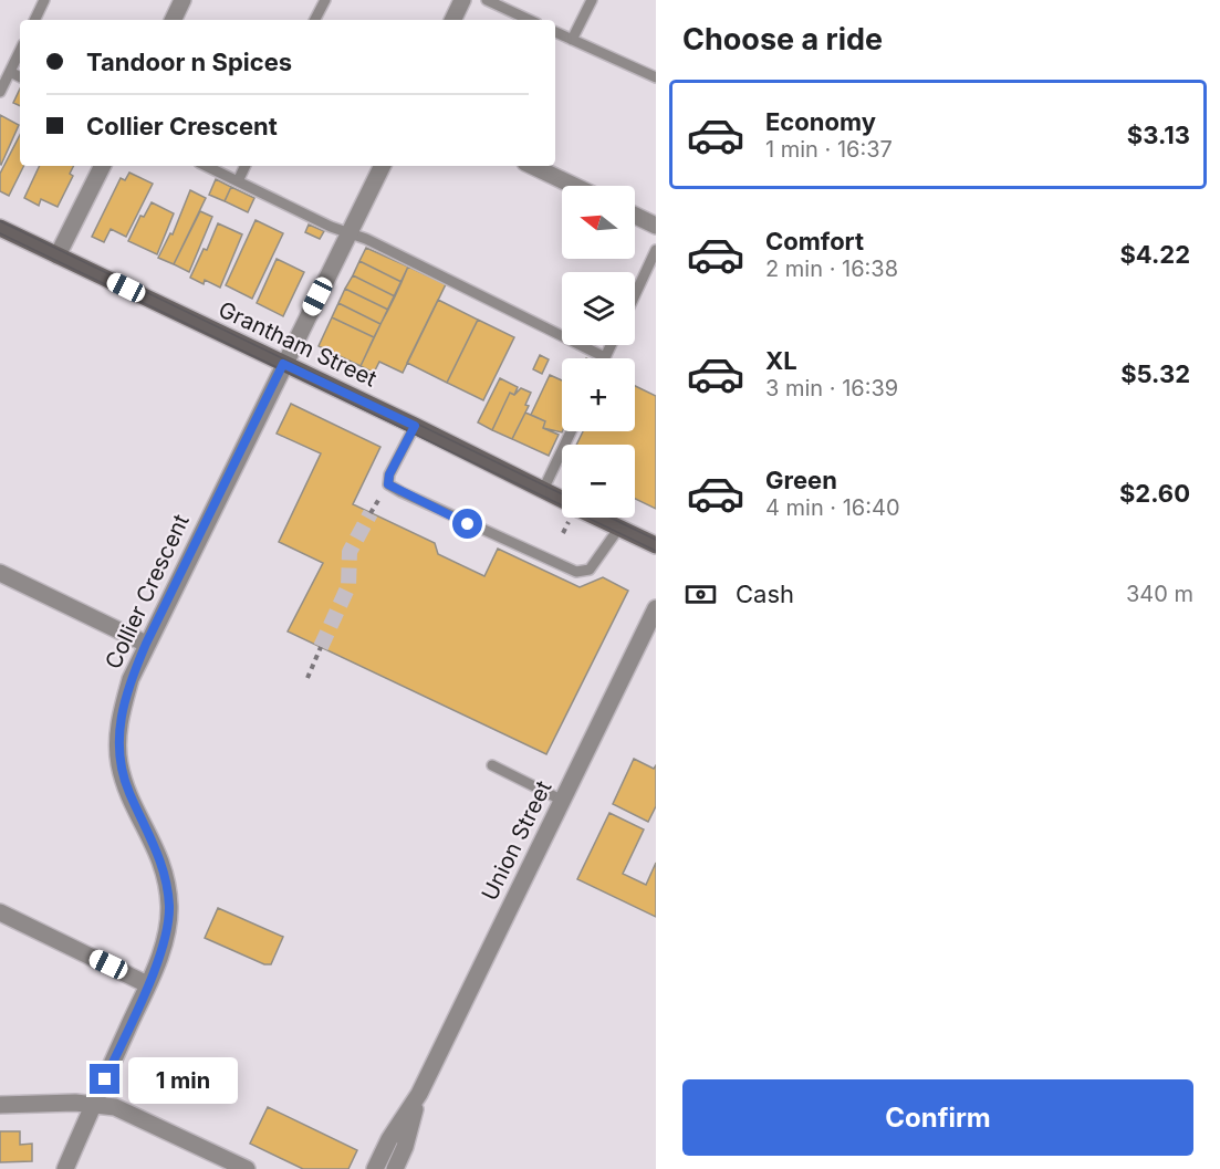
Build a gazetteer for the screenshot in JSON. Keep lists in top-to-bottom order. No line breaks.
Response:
{"streets":{"main road":["Grantham Street"],"street":["Collier Crescent","Union Street"]},"crossings":[["Grantham Street","Collier Crescent"]],"north":"left","page":{"heading":"Choose a ride","banner":["Tandoor n Spices","Collier Crescent"],"list":[{"name":"Economy","note":"1 min · 16:37","value":"$3.13"},{"name":"Comfort","note":"2 min · 16:38","value":"$4.22"},{"name":"XL","note":"3 min · 16:39","value":"$5.32"},{"name":"Green","note":"4 min · 16:40","value":"$2.60"}],"map_buttons":["+","−"],"pay":["Cash","340 m"],"bubble":"1 min","buttons":"Confirm"}}
